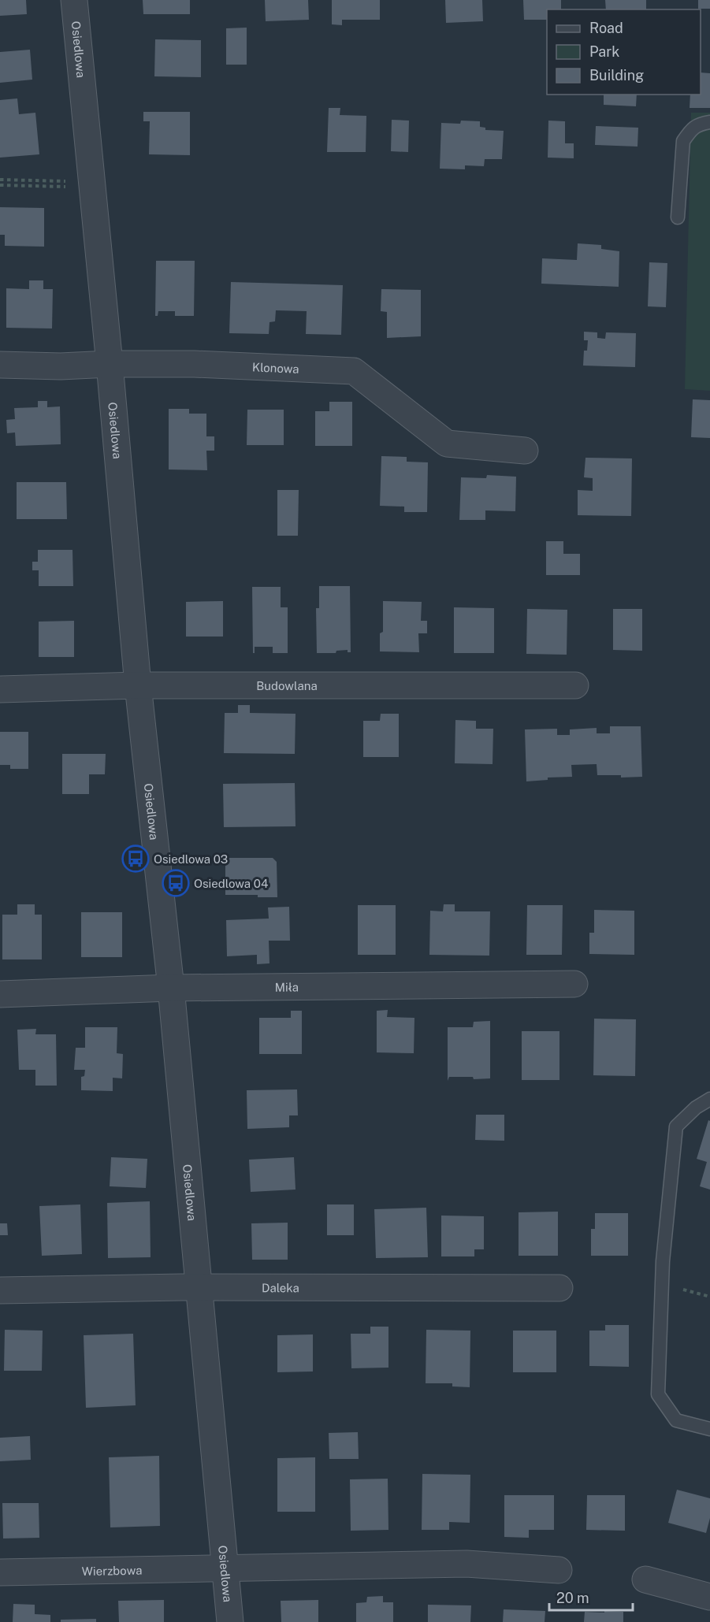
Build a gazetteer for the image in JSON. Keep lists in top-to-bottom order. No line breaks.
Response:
{"streets":{"street":["Osiedlowa","Klonowa","Budowlana","Miła","Daleka","Wierzbowa"]},"crossings":[["Osiedlowa","Klonowa"],["Osiedlowa","Budowlana"],["Osiedlowa","Miła"],["Osiedlowa","Daleka"],["Osiedlowa","Wierzbowa"]],"places":{"bus stop":["Osiedlowa 03","Osiedlowa 04"]},"legend":["Road","Park","Building"],"scale_bar":"20 m"}
